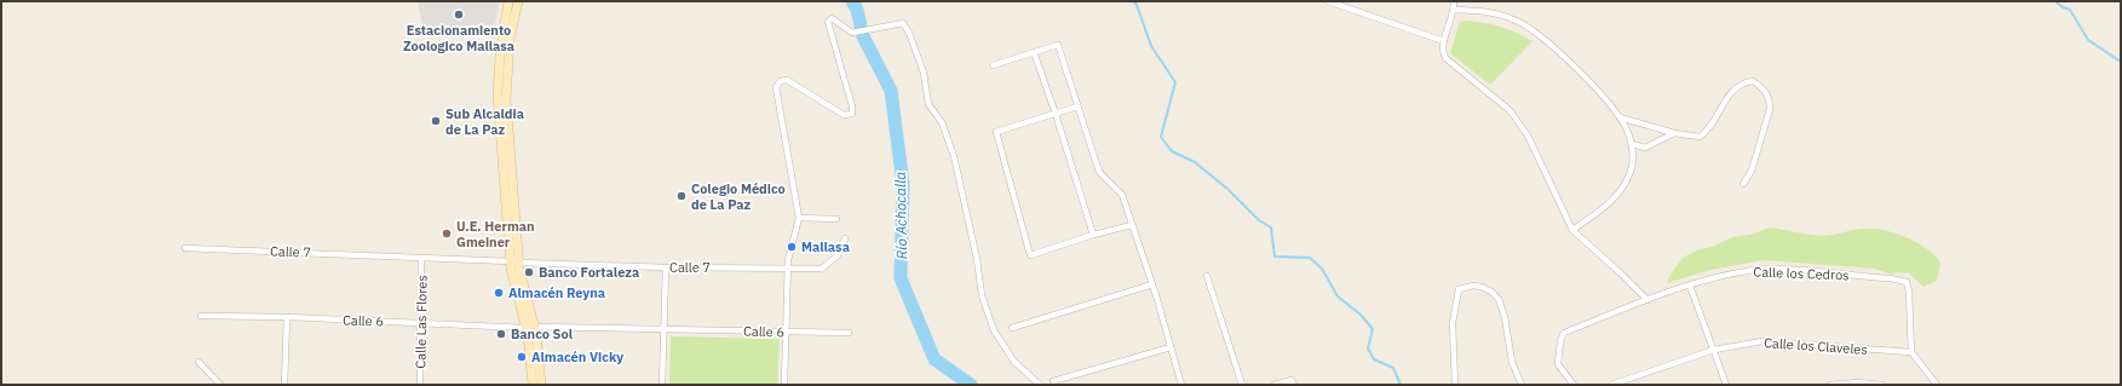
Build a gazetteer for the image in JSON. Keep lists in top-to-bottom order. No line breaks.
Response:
{"streets":{"street":["Calle 7","Calle los Cedros","Calle 6","Calle Las Flores","Calle los Claveles"]},"crossings":[["Calle 7","Calle Las Flores"],["Calle los Cedros","Calle los Claveles"],["Calle 6","Calle Las Flores"]],"water":["Río Achocalla"],"places":["Estacionamiento Zoologico Mallasa","Sub Alcaldia de La Paz","Colegio Médico de La Paz","U.E. Herman Gmeiner","Mallasa","Banco Fortaleza","Almacén Reyna","Banco Sol","Almacén Vicky"]}
